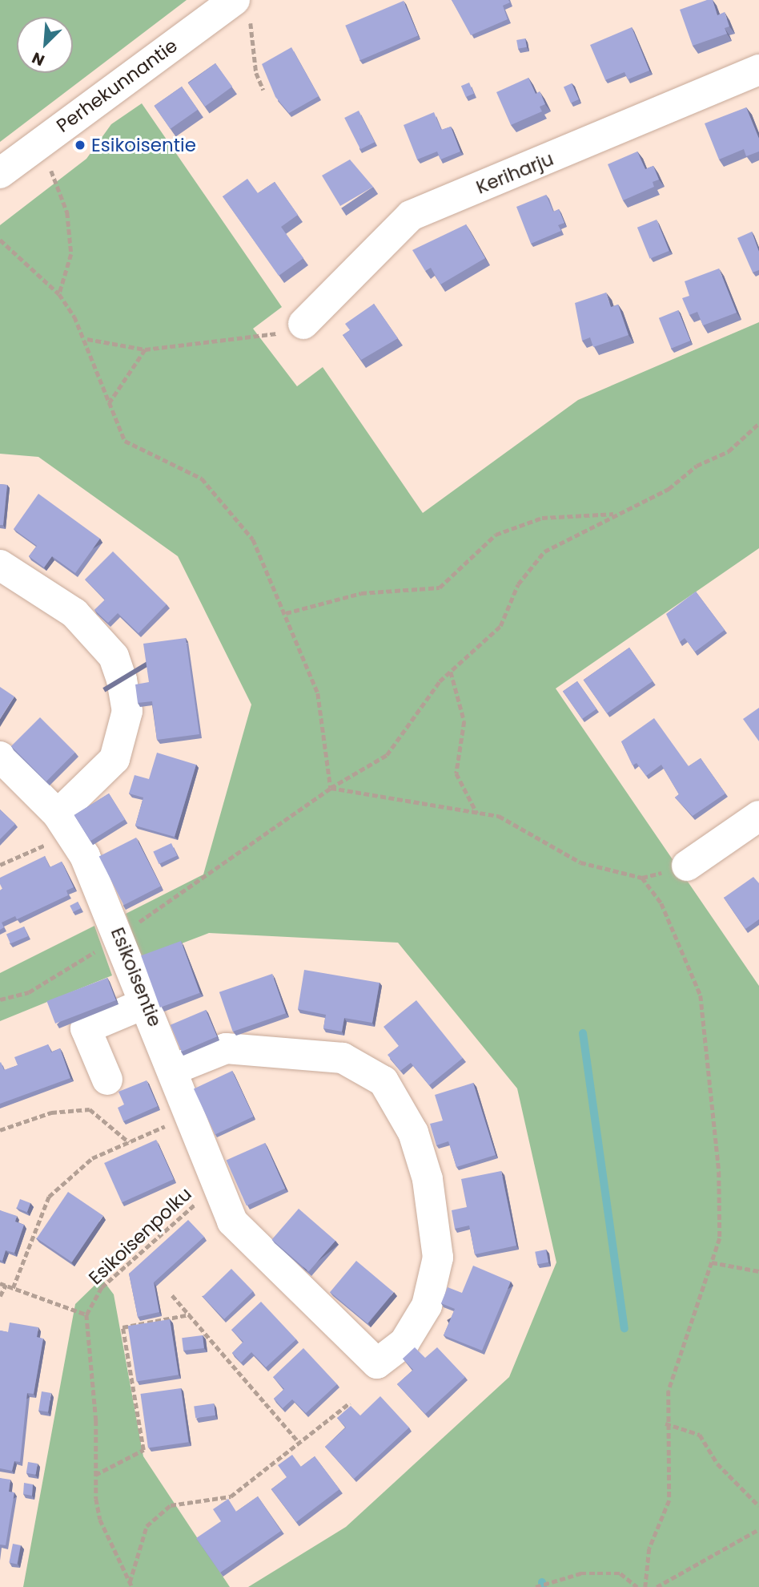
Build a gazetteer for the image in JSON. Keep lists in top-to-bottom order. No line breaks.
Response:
{"streets":{"street":["Perhekunnantie","Keriharju","Esikoisentie"],"path":["Esikoisenpolku"]},"crossings":[["Esikoisentie","Esikoisenpolku"]],"places":["Esikoisentie"],"north":"bottom left"}
